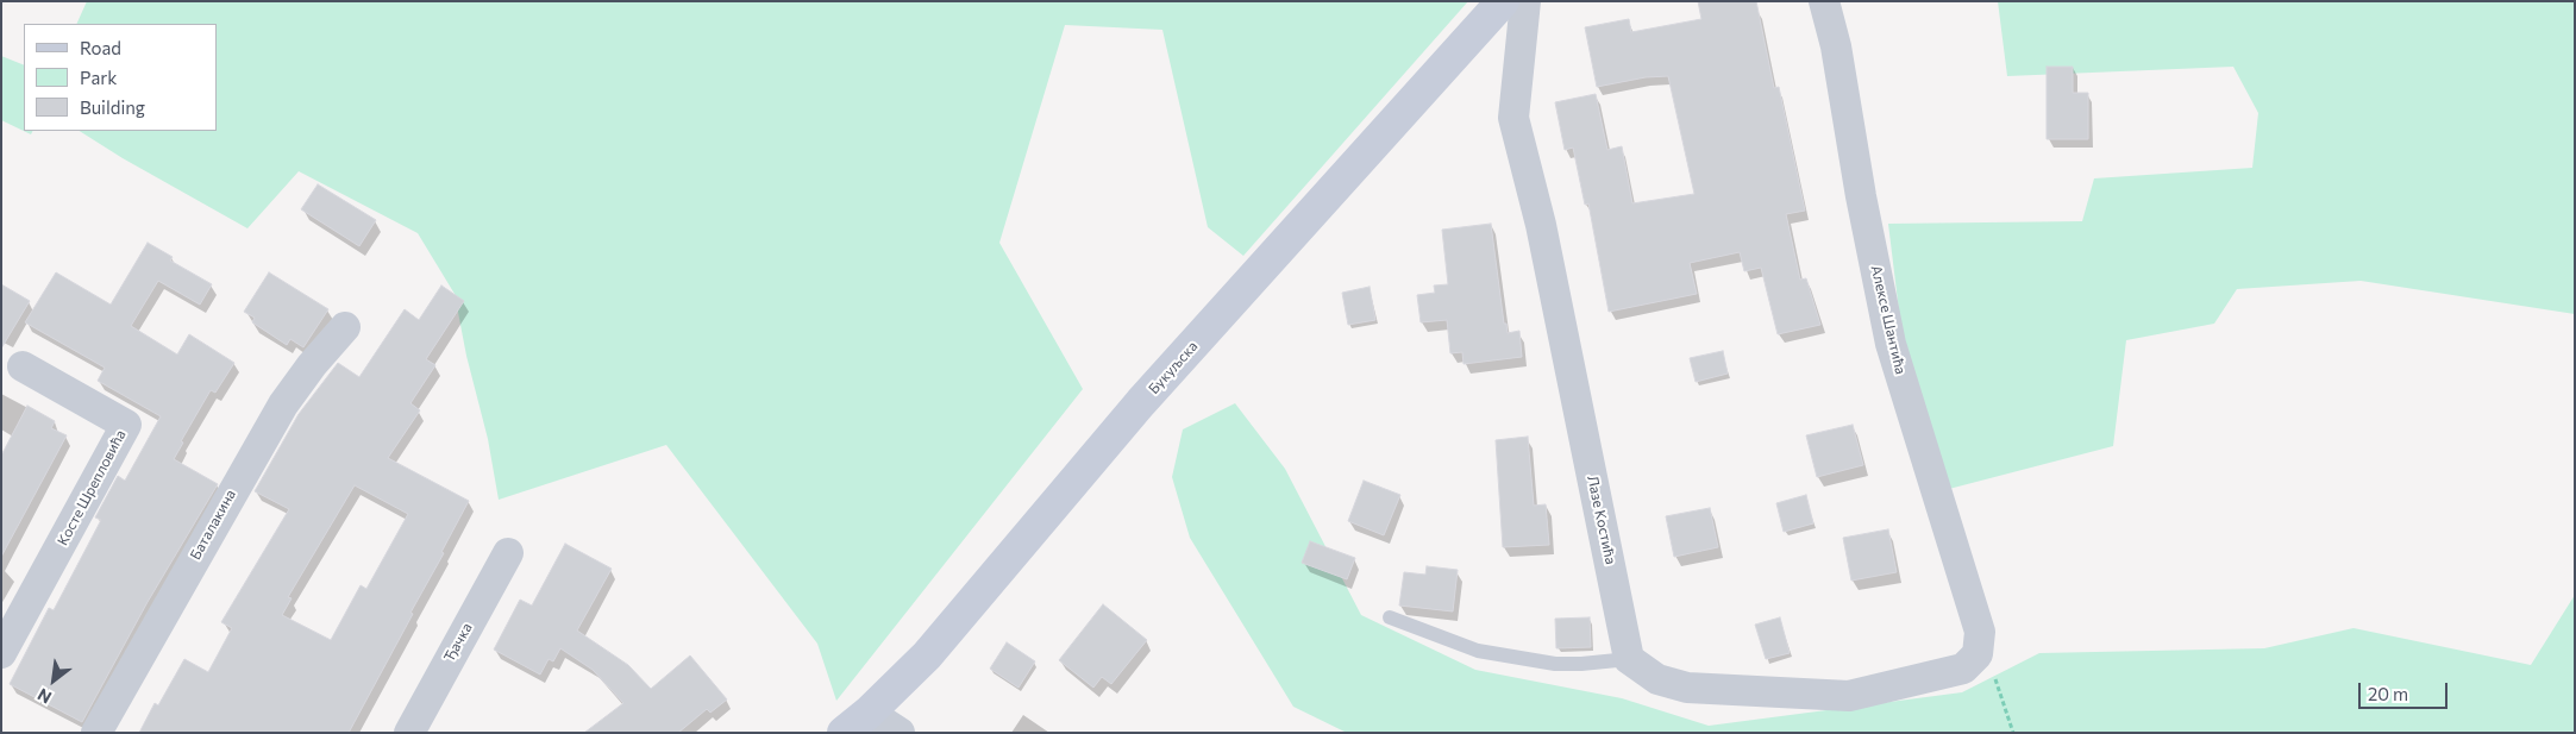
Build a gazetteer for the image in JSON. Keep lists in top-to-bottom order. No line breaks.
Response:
{"streets":{"main road":["Букуљска"],"street":["Алексе Шантића","Косте Шрепловића","Лазе Костића","Баталакина","Ђачка"]},"crossings":[["Алексе Шантића","Лазе Костића"]],"legend":["Road","Park","Building"],"scale_bar":"20 m","north":"bottom left"}
